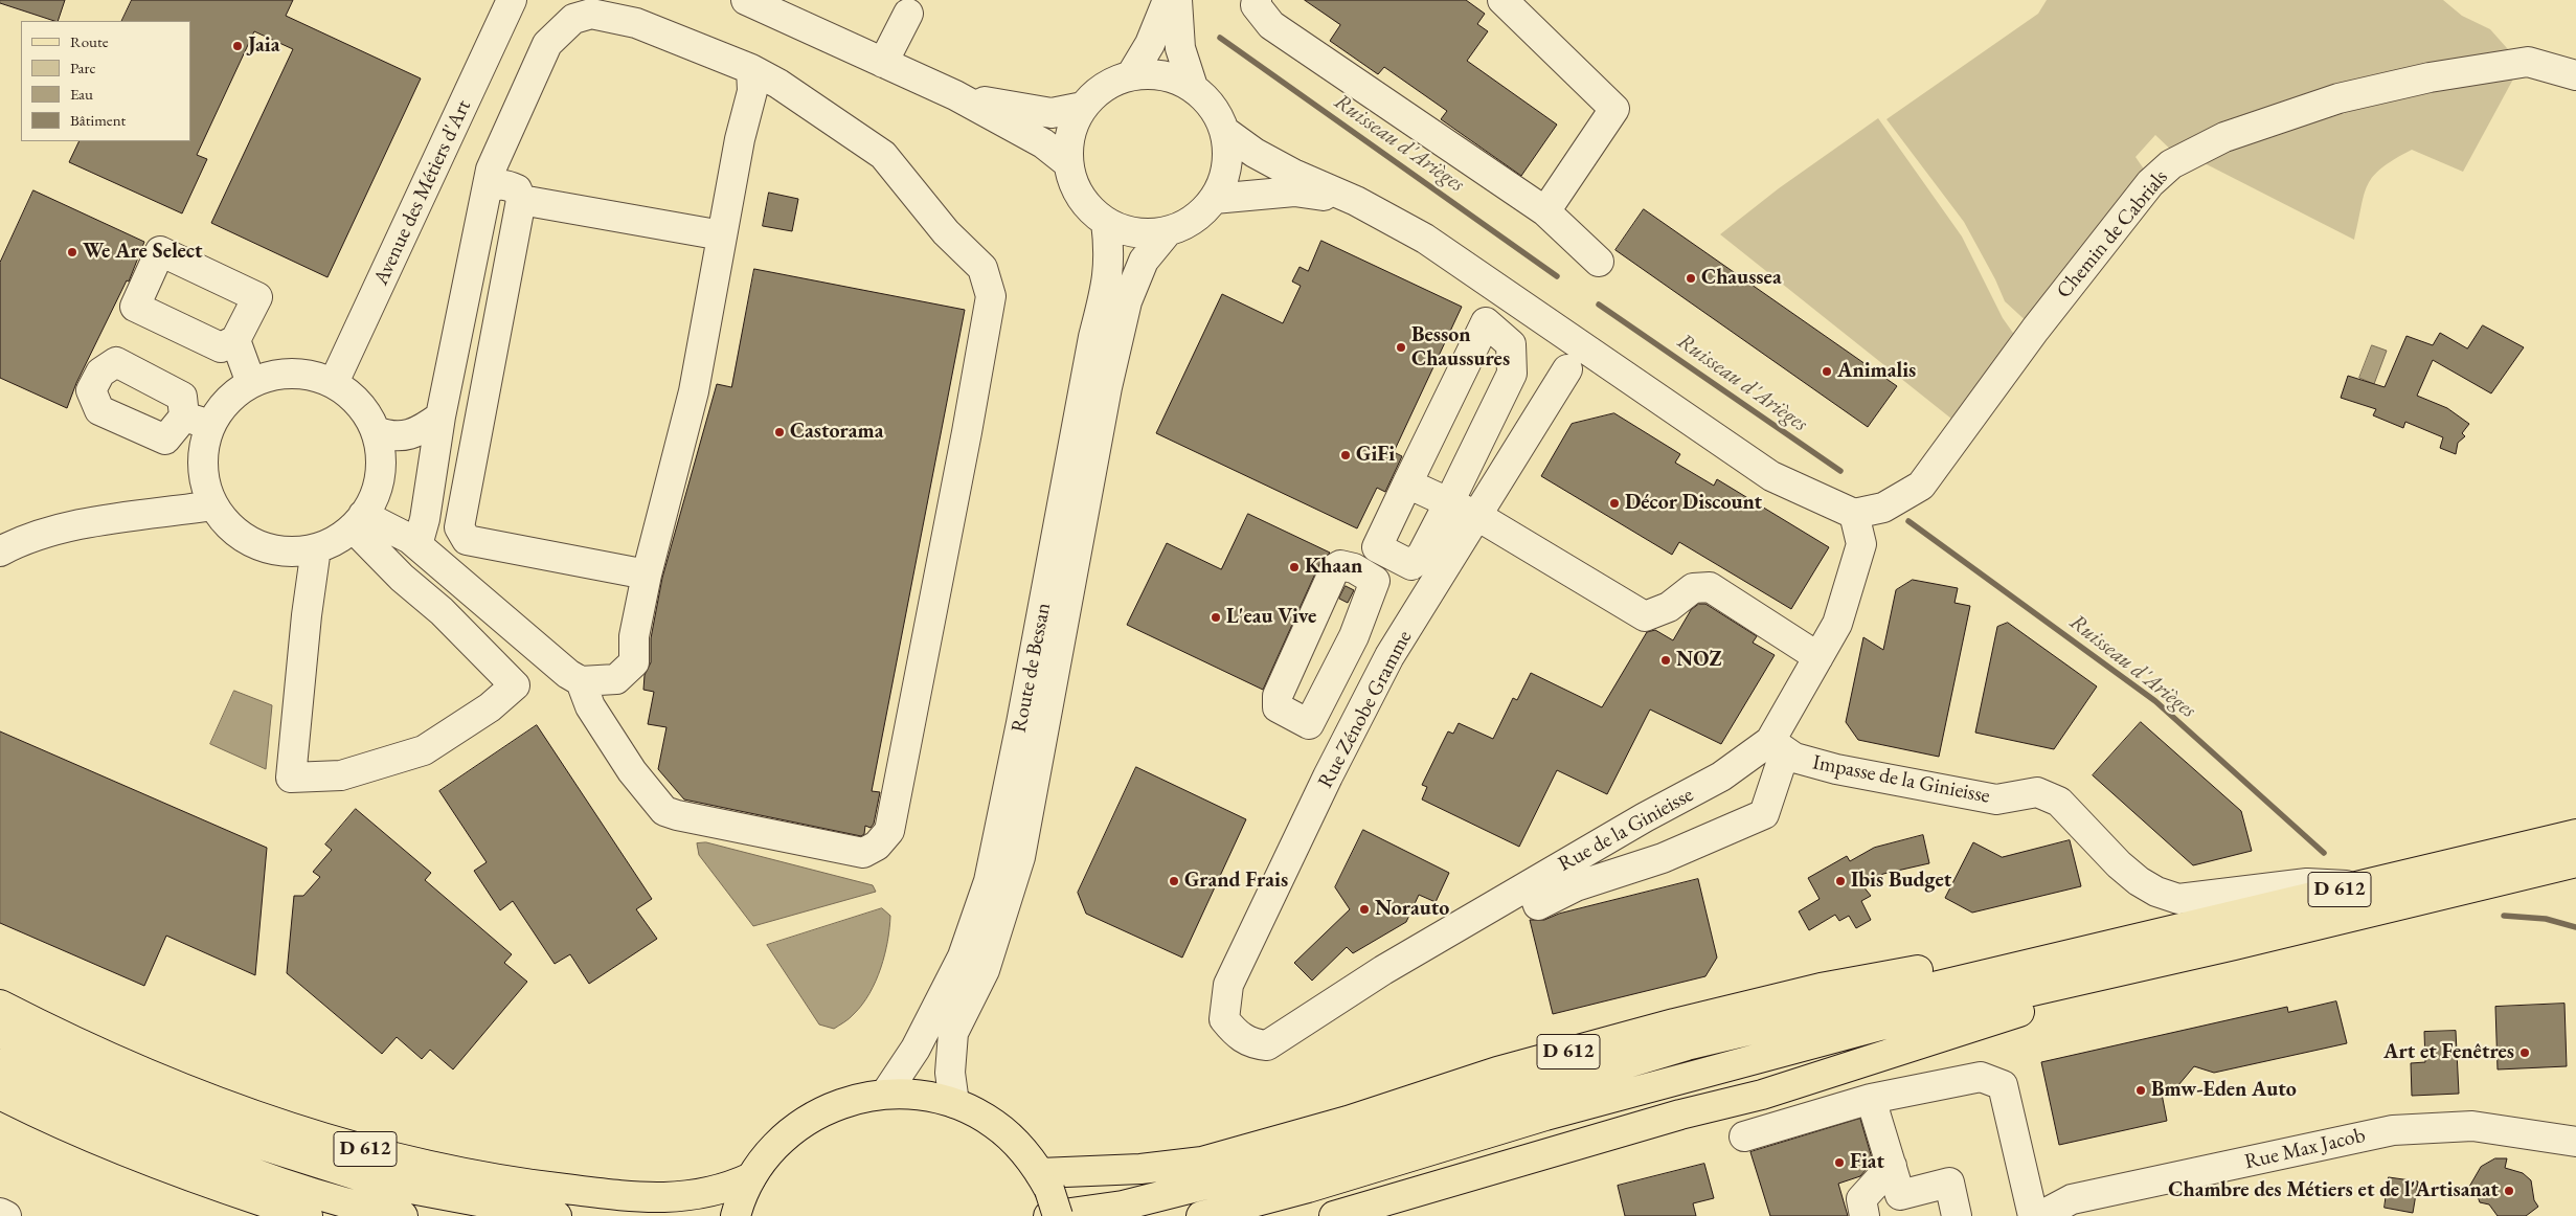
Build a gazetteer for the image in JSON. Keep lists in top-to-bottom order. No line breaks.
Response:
{"streets":{"main road":["D 612"],"street":["Avenue des Métiers d'Art","Chemin de Cabrials","Route de Bessan","Rue Zénobe Gramme","Impasse de la Ginieisse","Rue de la Ginieisse","Rue Max Jacob"]},"crossings":[["Chemin de Cabrials","Rue de la Ginieisse"],["Rue Zénobe Gramme","Rue de la Ginieisse"],["Impasse de la Ginieisse","Rue de la Ginieisse"],["Impasse de la Ginieisse","D 612"]],"water":["Ruisseau d'Arièges"],"places":["Jaia","We Are Select","Chaussea","Besson Chaussures","Animalis","Castorama","GiFi","Décor Discount","Khaan","L'eau Vive","NOZ","Grand Frais","Ibis Budget","Norauto","Art et Fenêtres","Bmw-Eden Auto","Fiat","Chambre des Métiers et de l'Artisanat"],"legend":["Route","Parc","Eau","Bâtiment"]}
